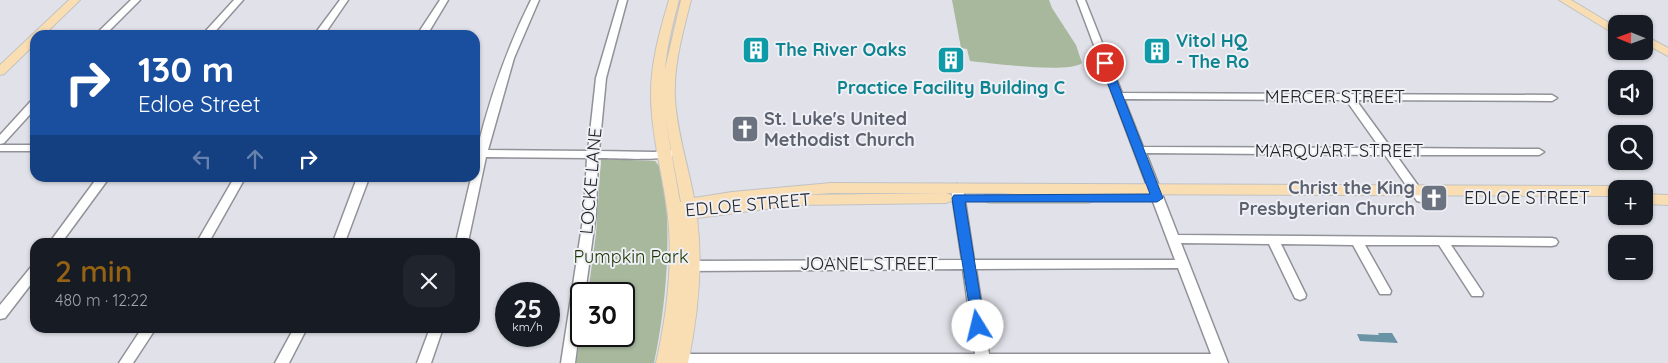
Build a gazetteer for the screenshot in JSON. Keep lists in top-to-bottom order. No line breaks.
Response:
{"streets":{"main road":["EDLOE STREET"],"street":["MERCER STREET","MARQUART STREET","LOCKE LANE","JOANEL STREET"]},"parks":["Pumpkin Park"],"places":{"building":["The River Oaks","Vitol HQ - The Ro","Practice Facility Building C"],"church":["St. Luke's United Methodist Church","Christ the King Presbyterian Church"]},"north":"left","page":{"map_buttons":["+","−"],"turn":["130 m","Edloe Street"],"heading":["2 min","480 m · 12:22"],"speed":"25 km/h","limit":"30"}}
